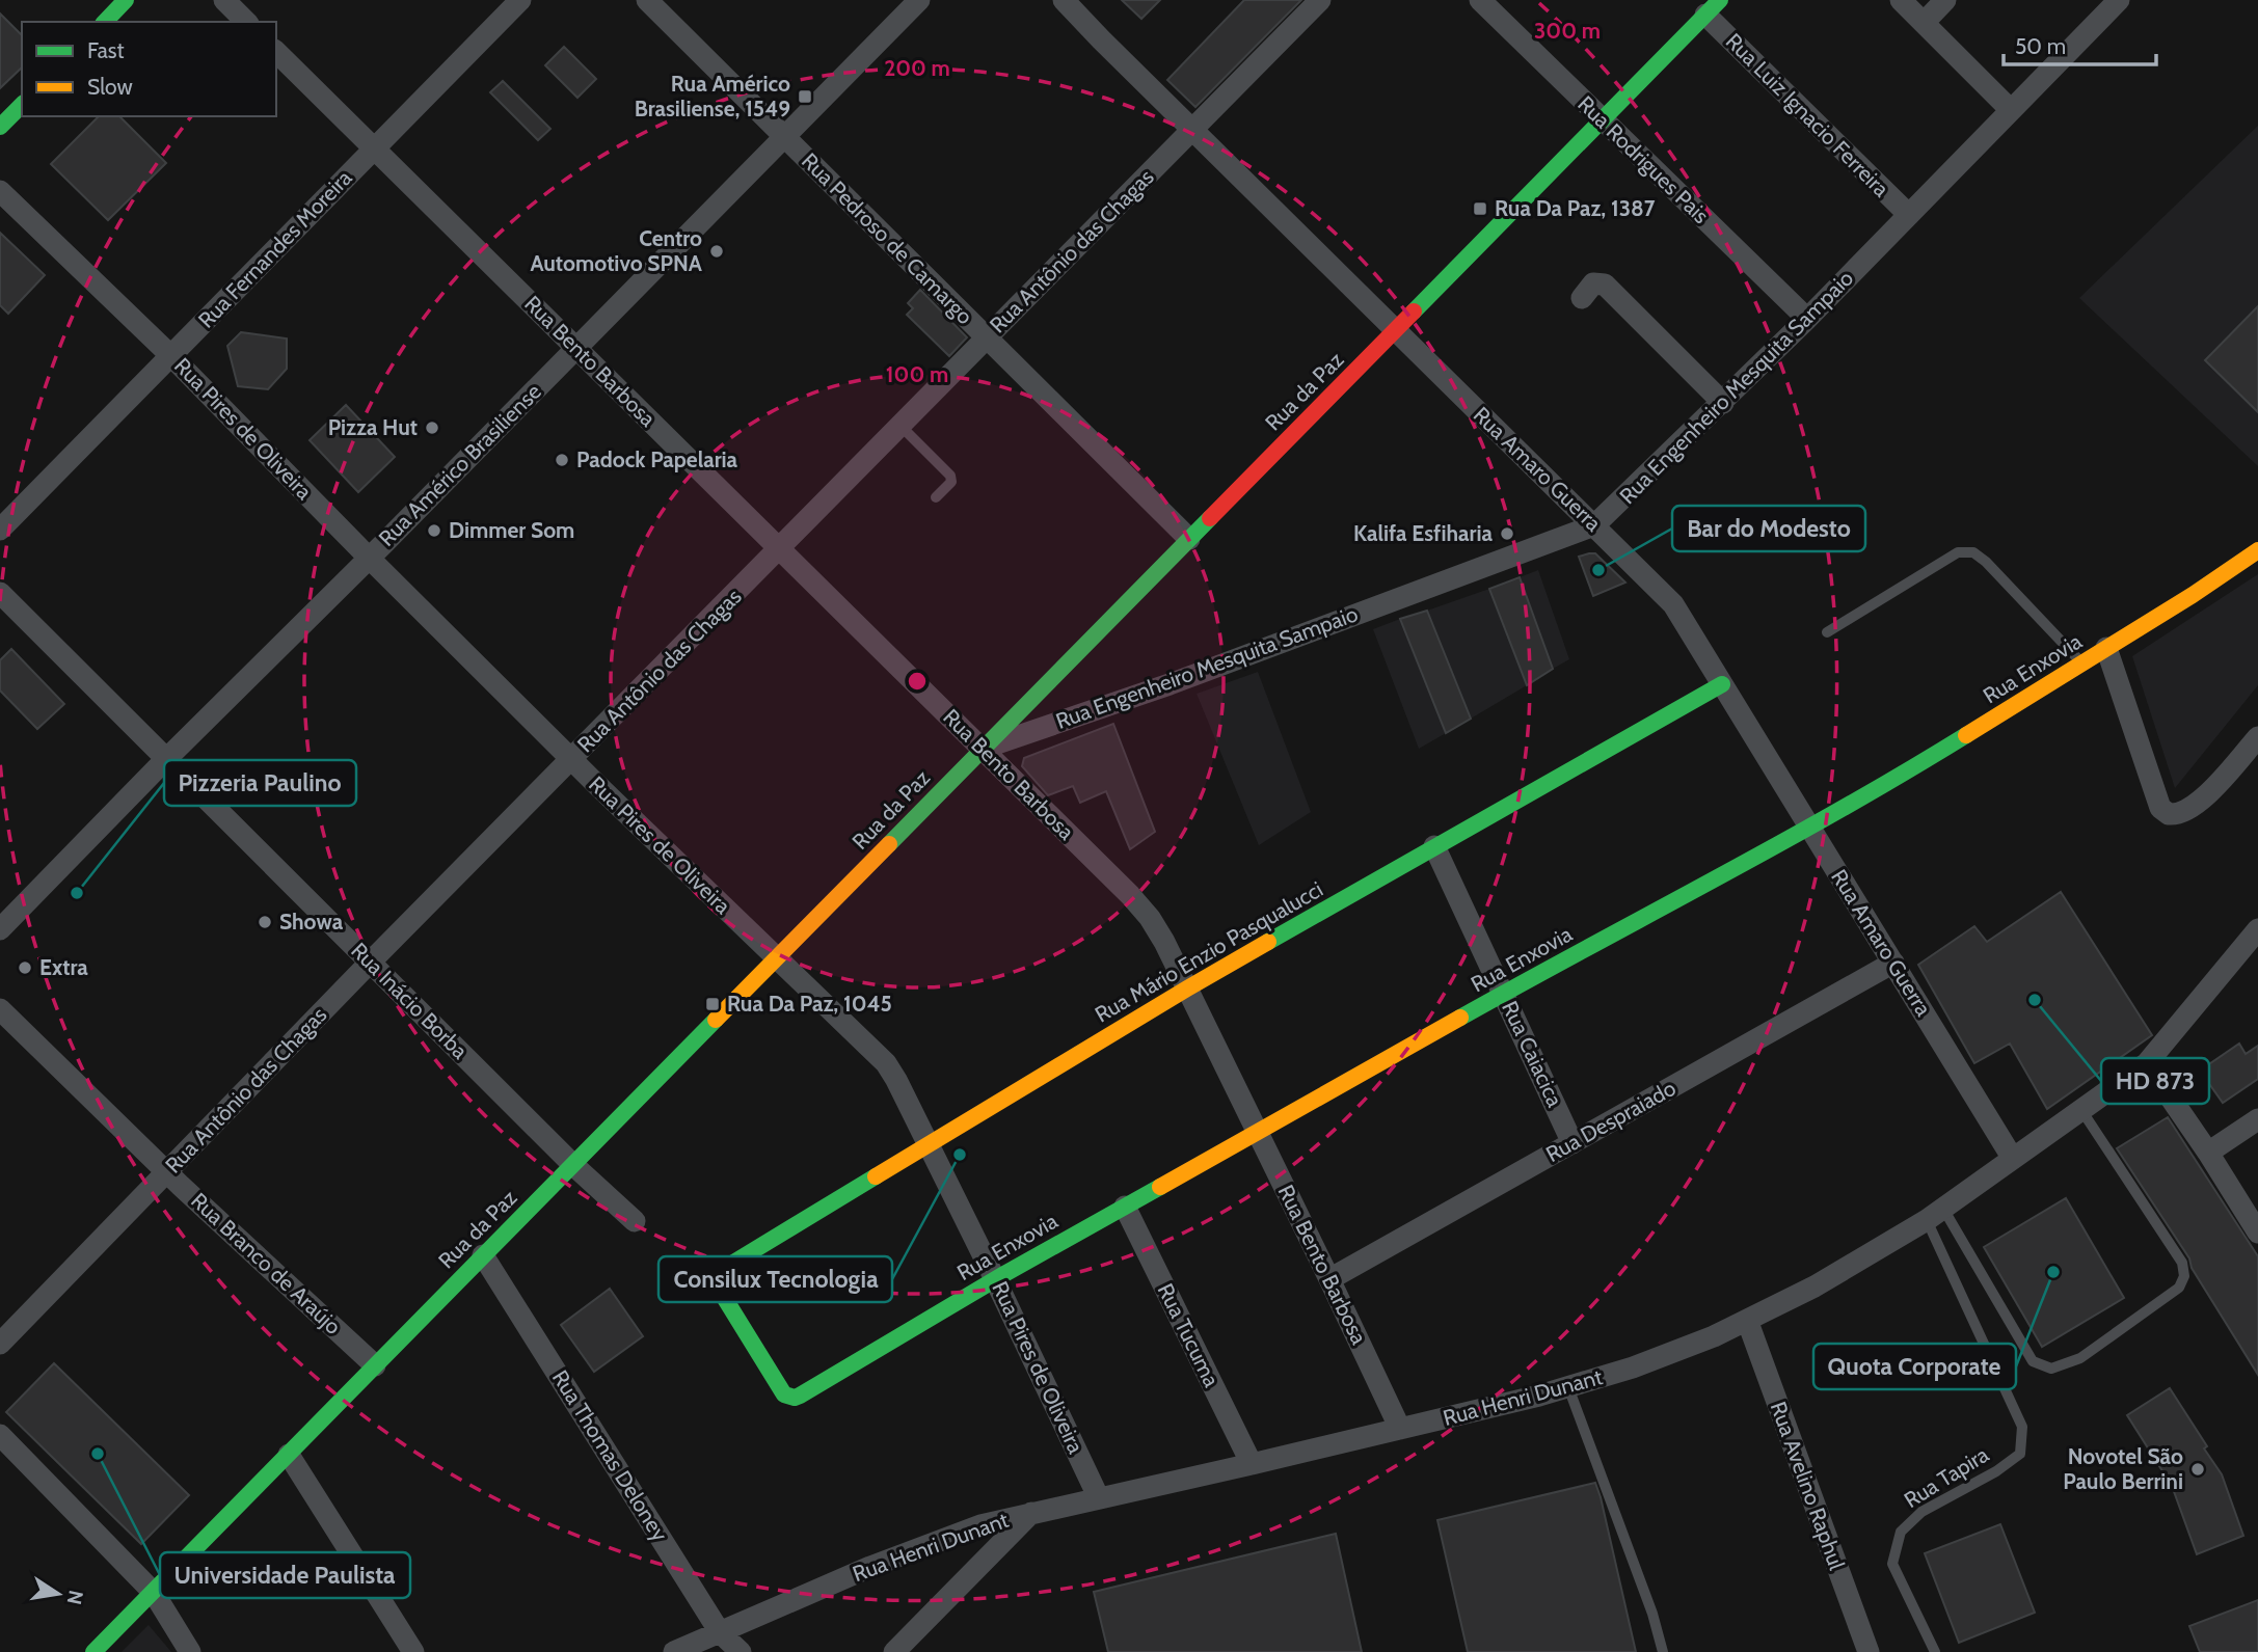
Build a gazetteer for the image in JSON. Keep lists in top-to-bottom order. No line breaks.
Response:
{"streets":{"street":["Rua Luiz Ignacio Ferreira","Rua Rodrigues Pais","Rua Pedroso de Camargo","Rua Fernandes Moreira","Rua Antônio das Chagas","Rua Bento Barbosa","Rua Engenheiro Mesquita Sampaio","Rua da Paz","Rua Pires de Oliveira","Rua Américo Brasiliense","Rua Amaro Guerra","Rua Enxovia","Rua Mário Enzio Pasqualucci","Rua Inácio Borba","Rua Caiacica","Rua Despraiado","Rua Branco de Araújo","Rua Tucuma","Rua Henri Dunant","Rua Thomas Deloney","Rua Avelino Raphul"],"lane":["Rua Tapira"]},"crossings":[["Rua Luiz Ignacio Ferreira","Rua Engenheiro Mesquita Sampaio"],["Rua Luiz Ignacio Ferreira","Rua da Paz"],["Rua Rodrigues Pais","Rua Engenheiro Mesquita Sampaio"],["Rua Rodrigues Pais","Rua da Paz"],["Rua Pedroso de Camargo","Rua Antônio das Chagas"],["Rua Pedroso de Camargo","Rua da Paz"],["Rua Pedroso de Camargo","Rua Américo Brasiliense"],["Rua Fernandes Moreira","Rua Bento Barbosa"],["Rua Fernandes Moreira","Rua Pires de Oliveira"],["Rua Antônio das Chagas","Rua Bento Barbosa"],["Rua Antônio das Chagas","Rua Pires de Oliveira"],["Rua Antônio das Chagas","Rua Amaro Guerra"],["Rua Antônio das Chagas","Rua Inácio Borba"],["Rua Antônio das Chagas","Rua Branco de Araújo"],["Rua Bento Barbosa","Rua Engenheiro Mesquita Sampaio"],["Rua Bento Barbosa","Rua da Paz"],["Rua Bento Barbosa","Rua Américo Brasiliense"],["Rua Bento Barbosa","Rua Enxovia"],["Rua Bento Barbosa","Rua Mário Enzio Pasqualucci"],["Rua Bento Barbosa","Rua Despraiado"],["Rua Bento Barbosa","Rua Henri Dunant"],["Rua Engenheiro Mesquita Sampaio","Rua da Paz"],["Rua Engenheiro Mesquita Sampaio","Rua Amaro Guerra"],["Rua da Paz","Rua Pires de Oliveira"],["Rua da Paz","Rua Amaro Guerra"],["Rua da Paz","Rua Inácio Borba"],["Rua da Paz","Rua Branco de Araújo"],["Rua da Paz","Rua Thomas Deloney"],["Rua Pires de Oliveira","Rua Américo Brasiliense"],["Rua Pires de Oliveira","Rua Enxovia"],["Rua Pires de Oliveira","Rua Mário Enzio Pasqualucci"],["Rua Pires de Oliveira","Rua Henri Dunant"],["Rua Américo Brasiliense","Rua Inácio Borba"],["Rua Amaro Guerra","Rua Enxovia"],["Rua Amaro Guerra","Rua Mário Enzio Pasqualucci"],["Rua Amaro Guerra","Rua Despraiado"],["Rua Amaro Guerra","Rua Henri Dunant"],["Rua Enxovia","Rua Mário Enzio Pasqualucci"],["Rua Enxovia","Rua Caiacica"],["Rua Enxovia","Rua Tucuma"],["Rua Mário Enzio Pasqualucci","Rua Caiacica"],["Rua Caiacica","Rua Despraiado"],["Rua Tucuma","Rua Henri Dunant"],["Rua Henri Dunant","Rua Thomas Deloney"],["Rua Henri Dunant","Rua Tapira"],["Rua Henri Dunant","Rua Avelino Raphul"]],"places":{"transit":["Rua Américo Brasiliense, 1549","Rua Da Paz, 1387","Rua Da Paz, 1045"],"other":["Centro Automotivo SPNA","Pizza Hut","Padock Papelaria","Dimmer Som","Kalifa Esfiharia","Bar do Modesto","Pizzeria Paulino","Showa","Extra","HD 873","Consilux Tecnologia","Quota Corporate","Universidade Paulista","Novotel São Paulo Berrini"]},"legend":["Fast","Slow"],"scale_bar":"50 m","north":"right","rings":["300 m","200 m","100 m"]}
